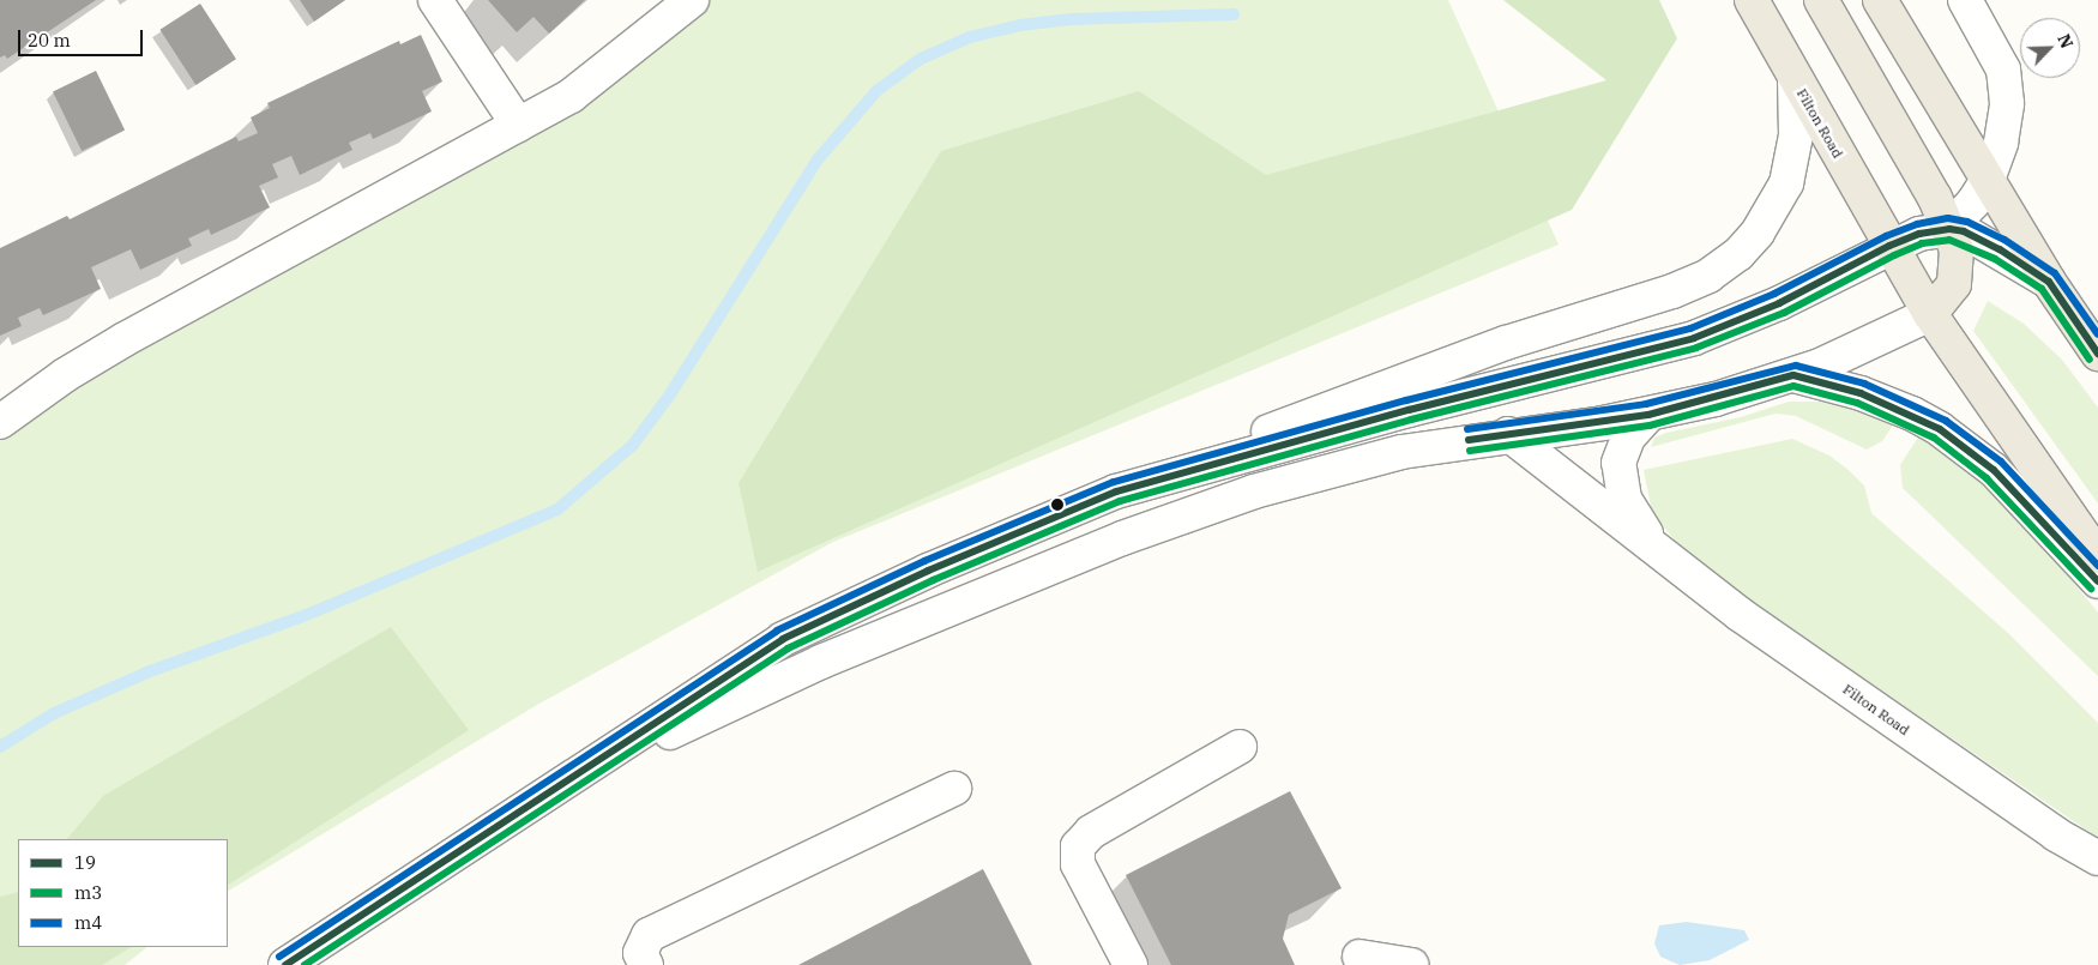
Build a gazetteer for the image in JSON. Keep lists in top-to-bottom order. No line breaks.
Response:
{"streets":{"main road":["Filton Road"]},"lines":["transit line m4","transit line 19","transit line m3"],"legend":["19","m3","m4"],"scale_bar":"20 m","north":"top right"}
